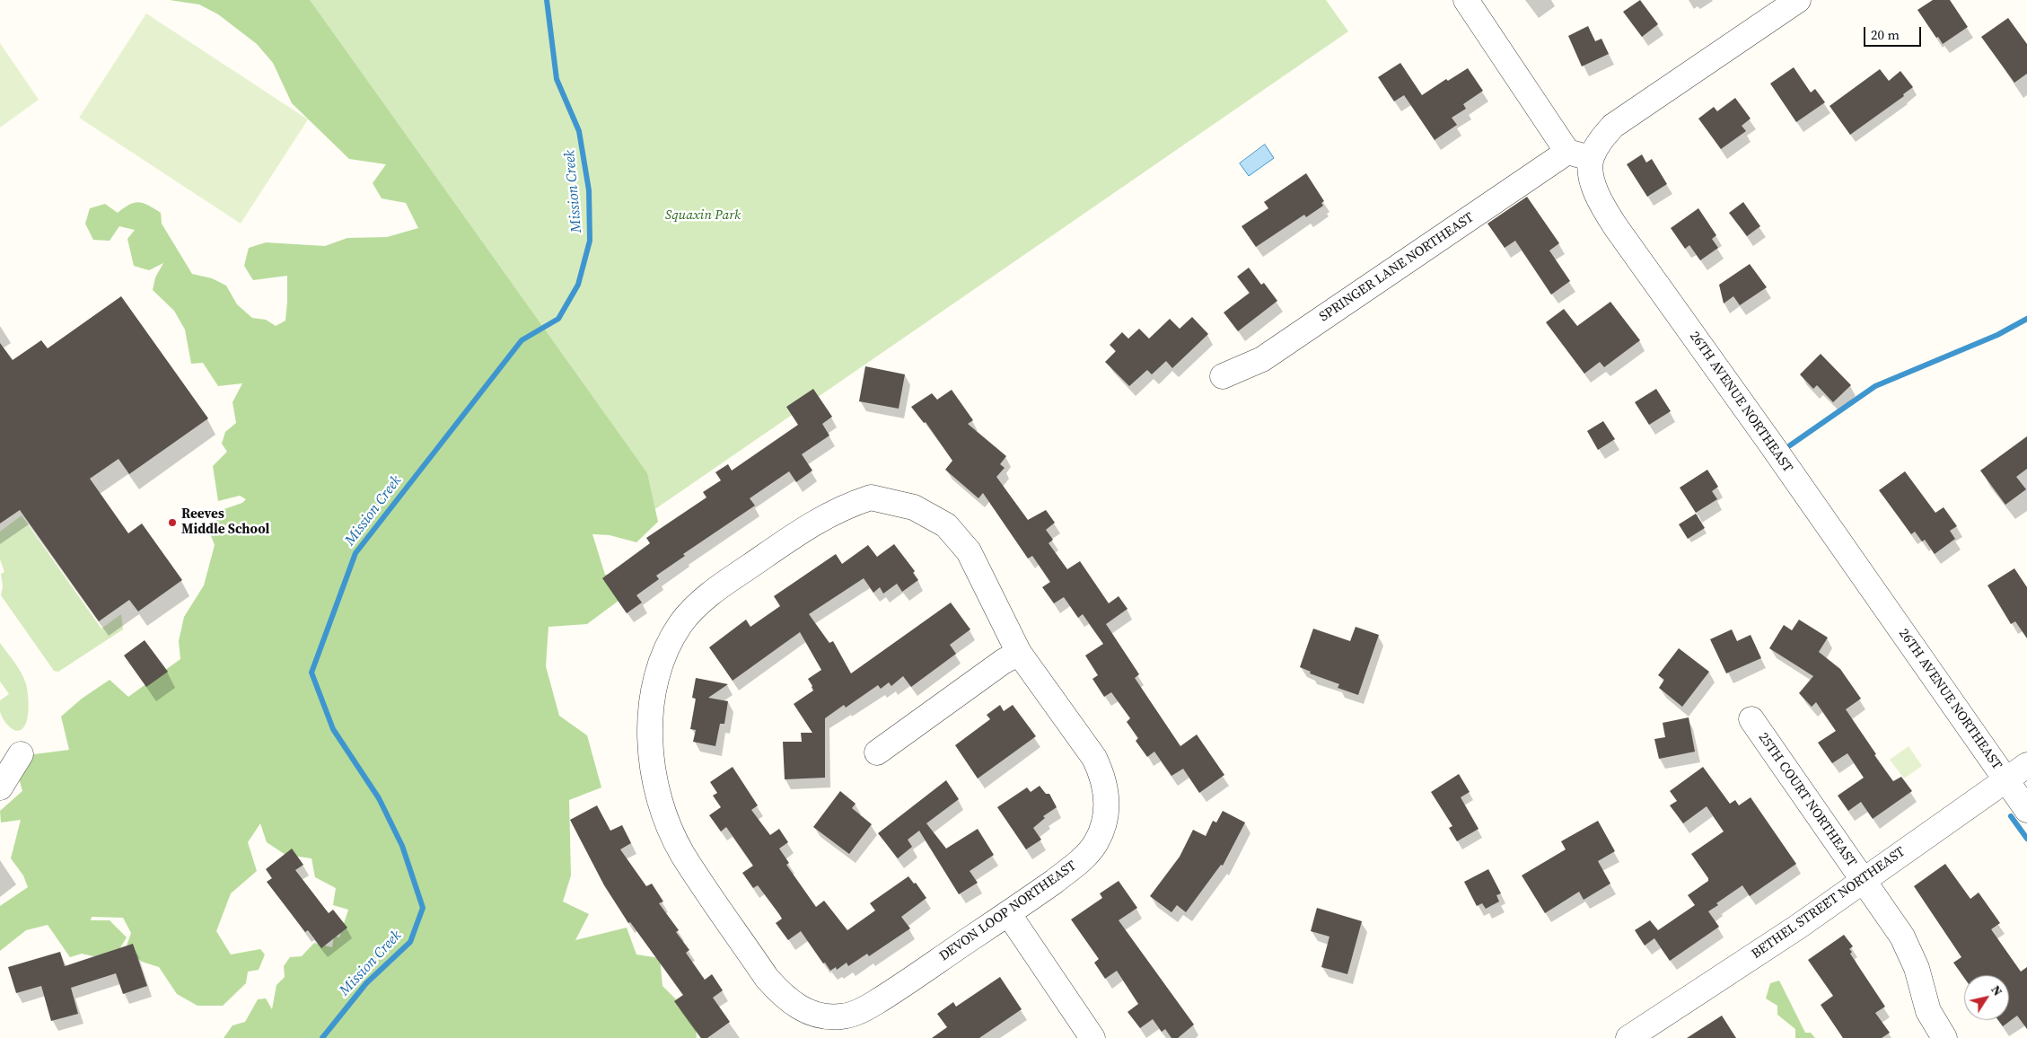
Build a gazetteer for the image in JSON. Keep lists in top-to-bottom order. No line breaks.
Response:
{"streets":{"street":["SPRINGER LANE NORTHEAST","26TH AVENUE NORTHEAST","25TH COURT NORTHEAST","BETHEL STREET NORTHEAST","DEVON LOOP NORTHEAST"]},"crossings":[["26TH AVENUE NORTHEAST","BETHEL STREET NORTHEAST"],["25TH COURT NORTHEAST","BETHEL STREET NORTHEAST"]],"water":["Mission Creek"],"parks":["Squaxin Park"],"places":["Reeves Middle School"],"scale_bar":"20 m","north":"top right"}
